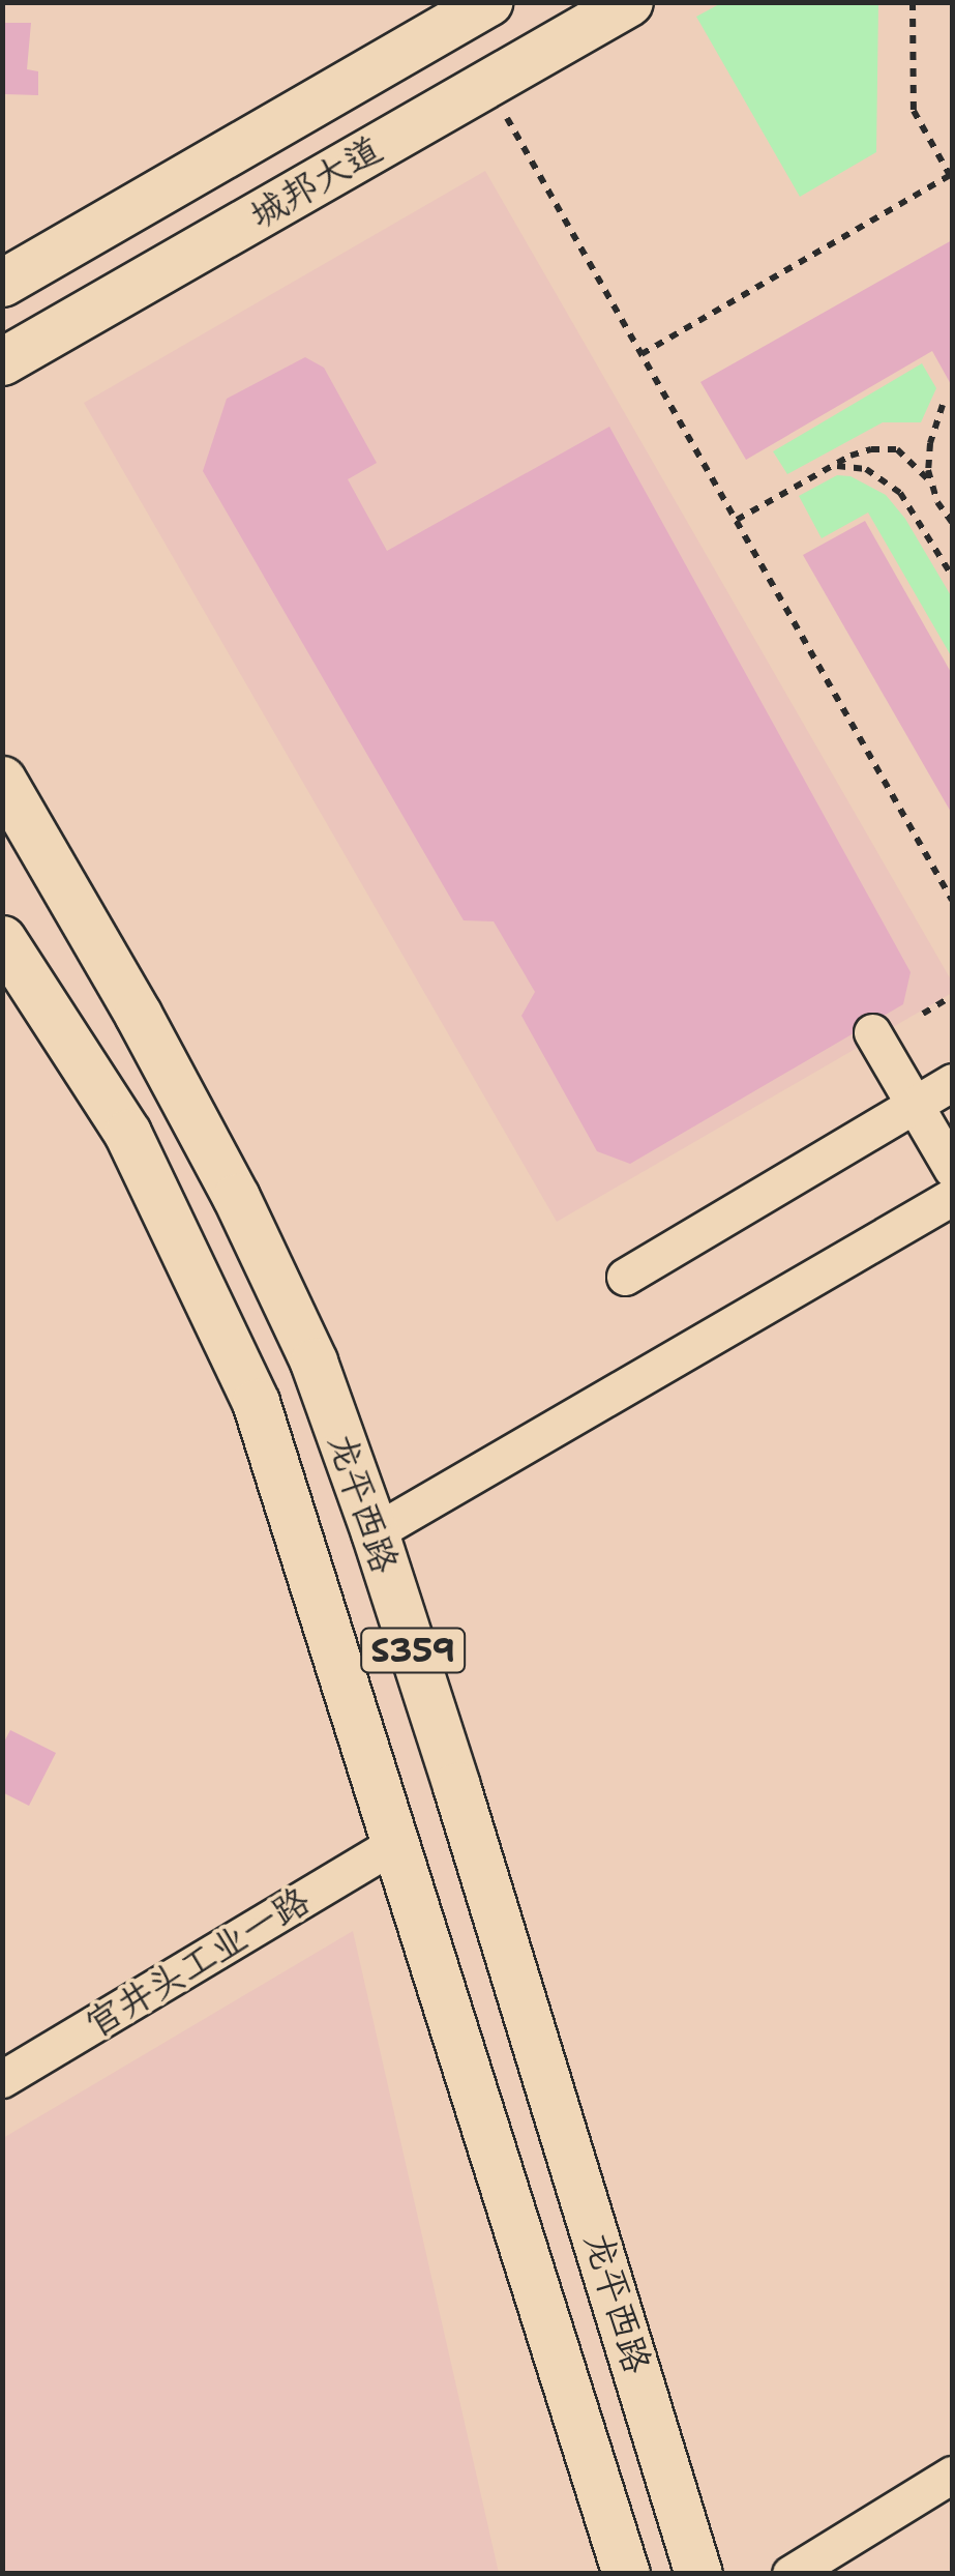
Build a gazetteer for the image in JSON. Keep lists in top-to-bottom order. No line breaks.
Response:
{"streets":{"main road":["城邦大道","龙平西路","S359"],"street":["官井头工业一路"]},"crossings":[["龙平西路","官井头工业一路"]]}
